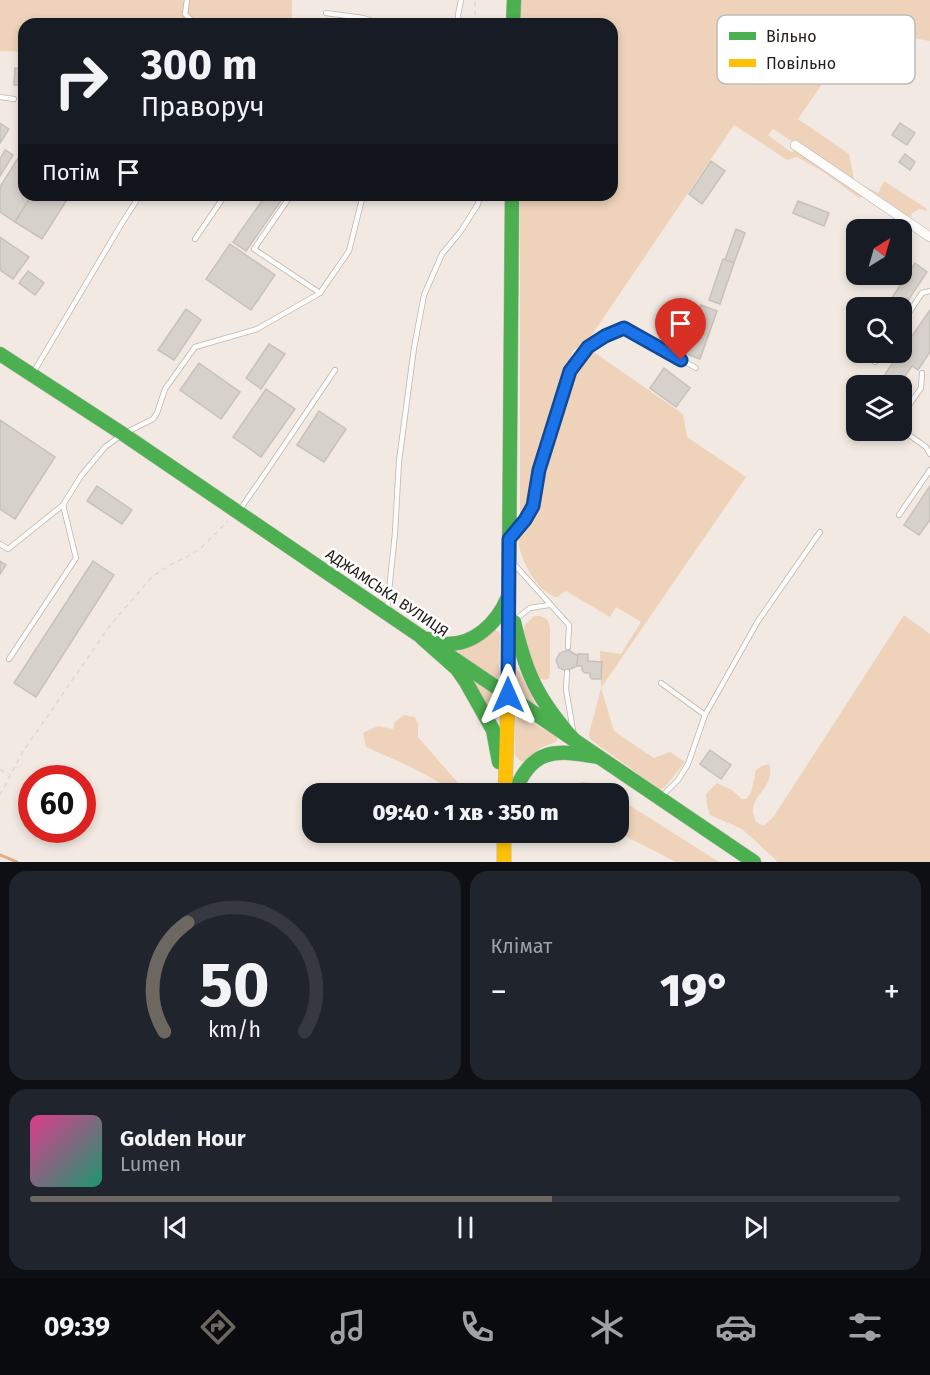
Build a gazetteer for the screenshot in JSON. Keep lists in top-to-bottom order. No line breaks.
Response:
{"streets":{"main road":["АДЖАМСЬКА ВУЛИЦЯ"]},"legend":["Вільно","Повільно"],"north":"top right","page":{"turn":["300 m","Праворуч"],"then":"Потім","limit":"60","trip":"09:40 · 1 хв · 350 m","tile":"Клімат","heat":["−","19°","+"],"song":["Golden Hour","Lumen"],"tabs":"09:39","gauge":["50","km/h"]}}
